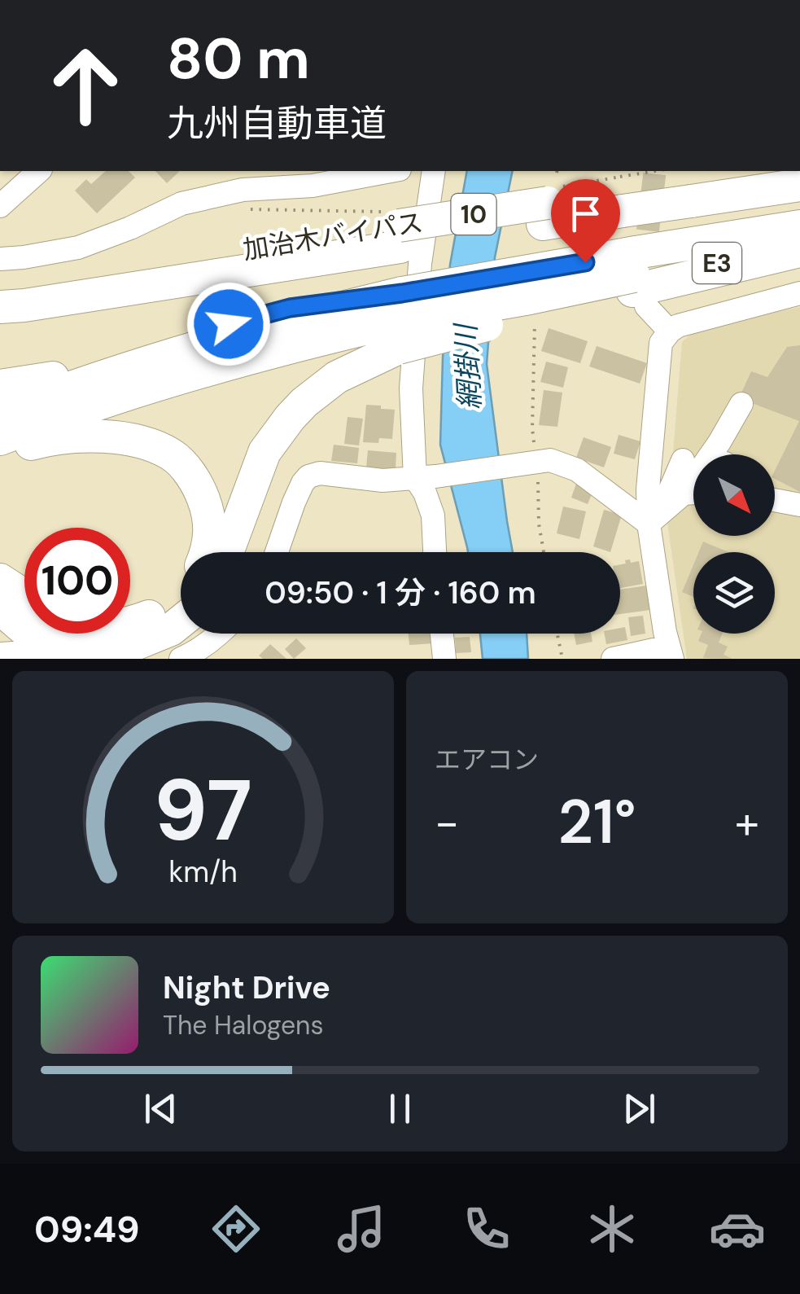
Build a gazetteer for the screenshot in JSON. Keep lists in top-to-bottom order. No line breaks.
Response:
{"streets":{"highway":["10","加治木バイパス","E3"]},"water":["網掛川"],"north":"bottom right","page":{"turn":["80 m","九州自動車道"],"limit":"100","trip":"09:50 · 1 分 · 160 m","tile":"エアコン","heat":["−","21°","+"],"song":["Night Drive","The Halogens"],"tabs":"09:49","gauge":["97","km/h"]}}
